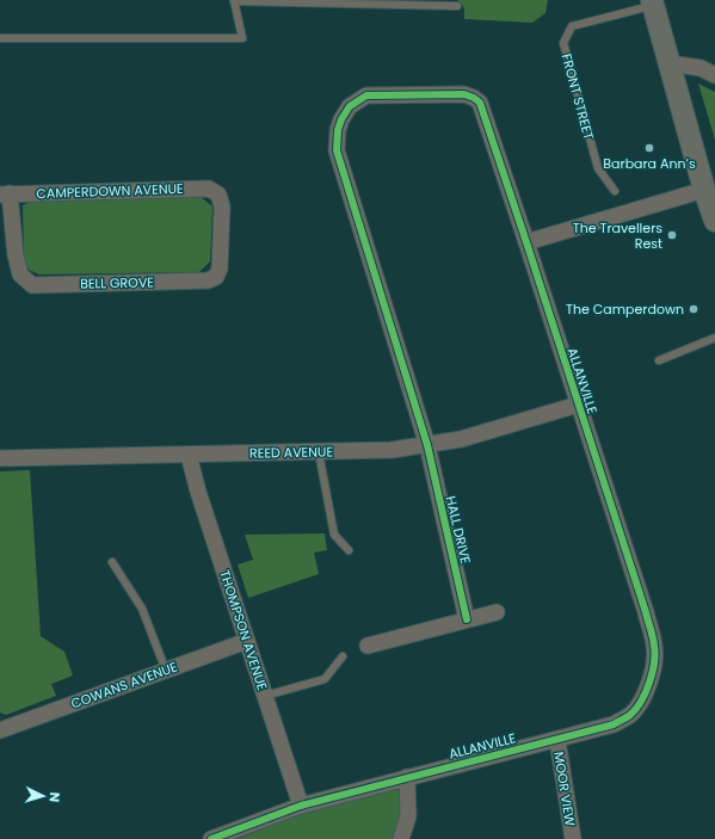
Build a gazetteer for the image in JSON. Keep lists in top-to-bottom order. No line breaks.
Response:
{"streets":{"main road":["FRONT STREET"],"street":["CAMPERDOWN AVENUE","BELL GROVE","ALLANVILLE","REED AVENUE","HALL DRIVE","THOMPSON AVENUE","COWANS AVENUE","MOOR VIEW"]},"crossings":[["CAMPERDOWN AVENUE","BELL GROVE"],["ALLANVILLE","REED AVENUE"],["ALLANVILLE","HALL DRIVE"],["ALLANVILLE","THOMPSON AVENUE"],["ALLANVILLE","MOOR VIEW"],["REED AVENUE","HALL DRIVE"],["REED AVENUE","THOMPSON AVENUE"],["THOMPSON AVENUE","COWANS AVENUE"]],"places":["Barbara Ann’s","The Travellers Rest","The Camperdown"],"north":"right"}
